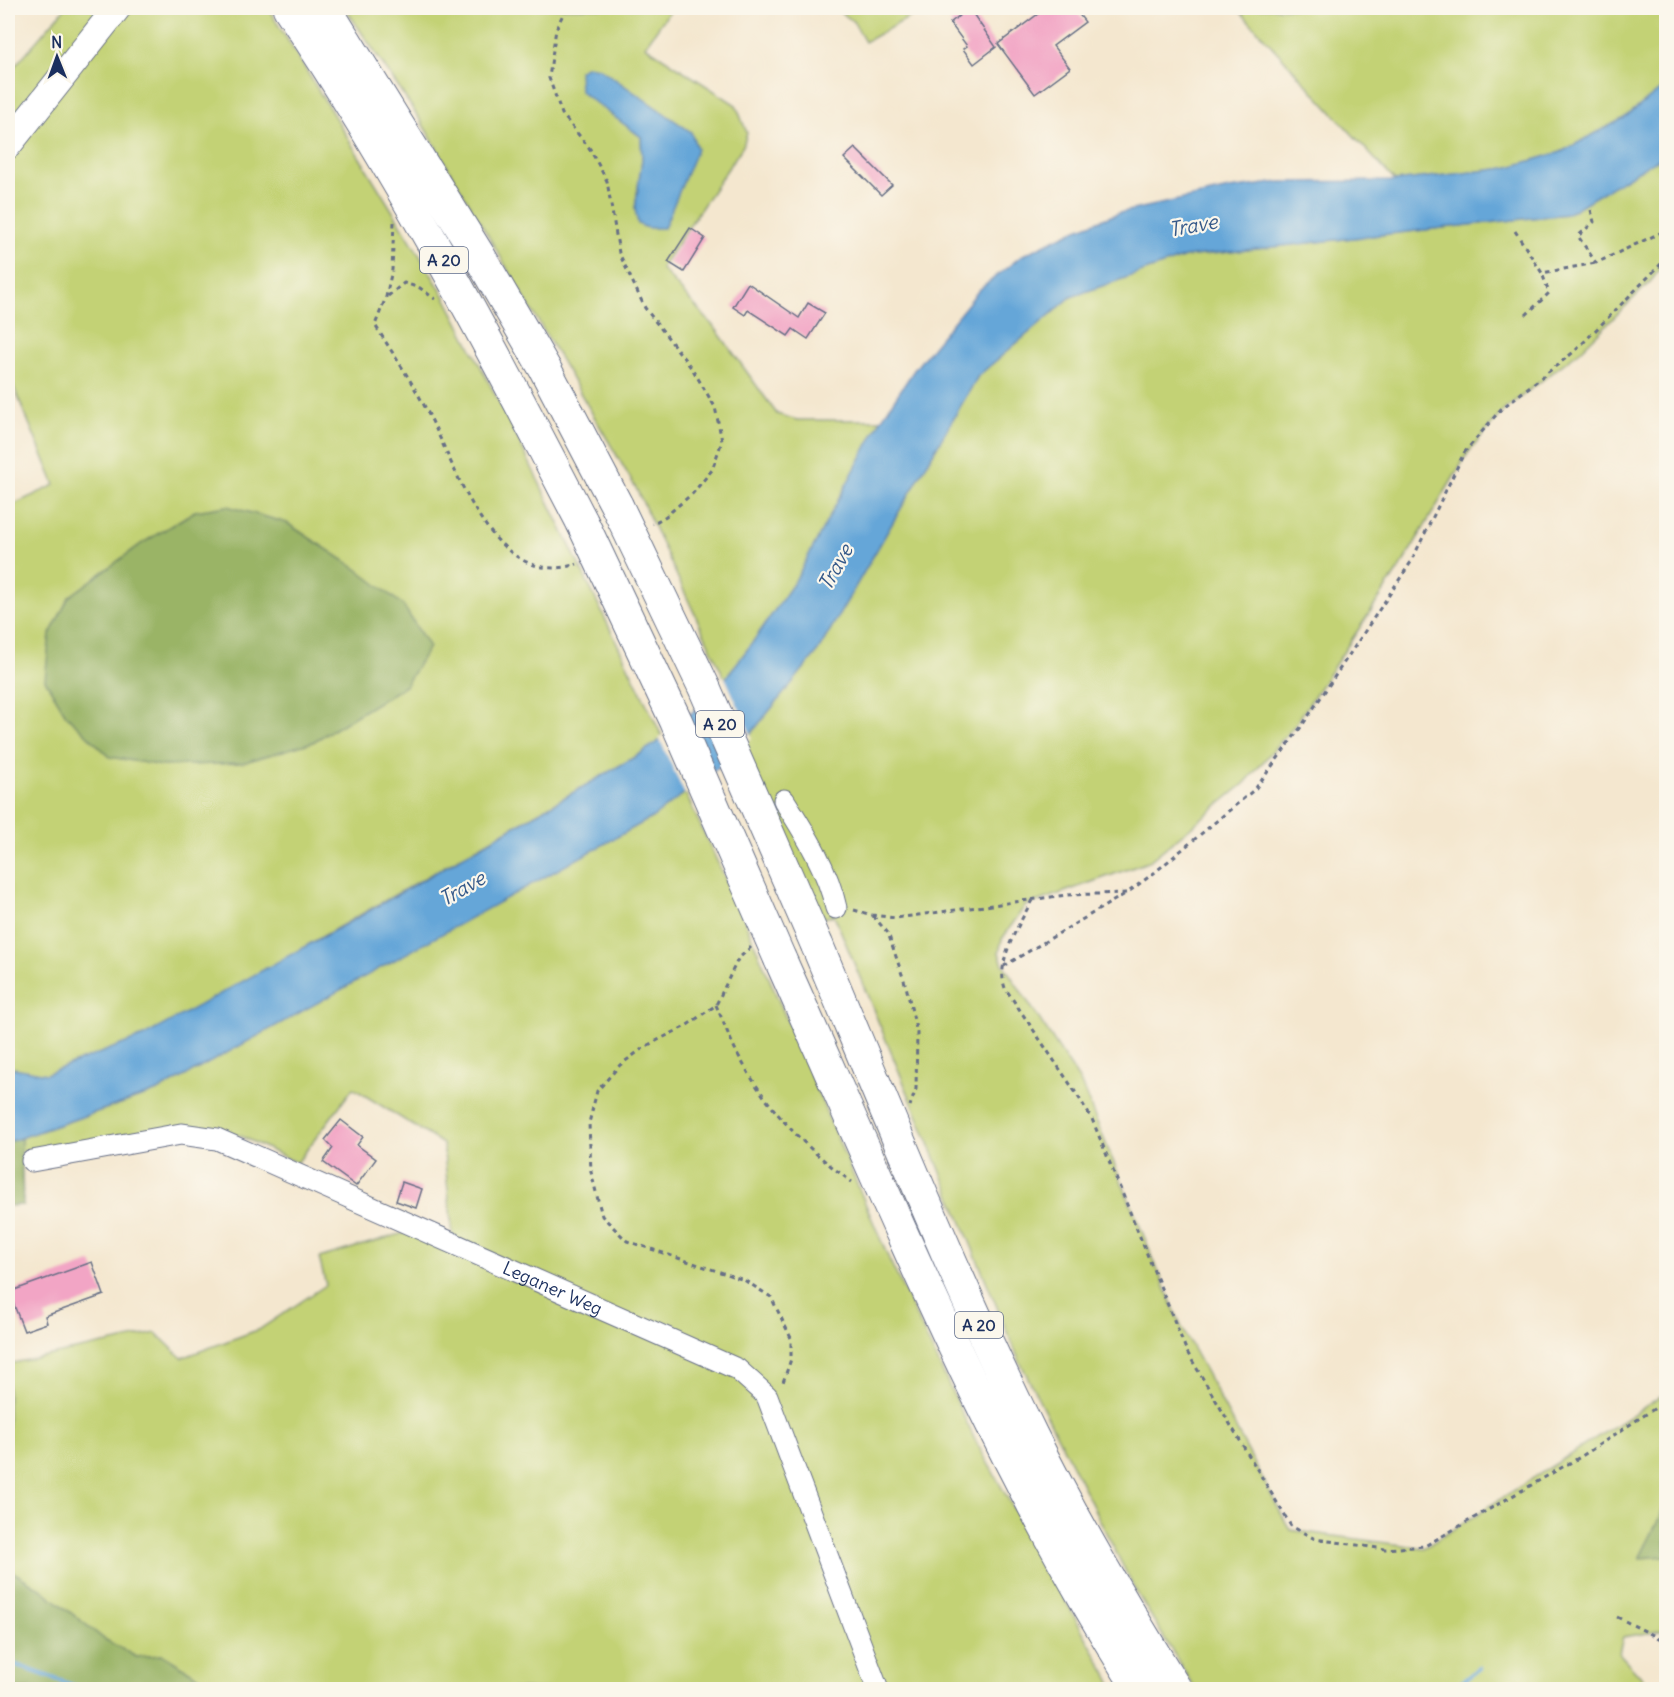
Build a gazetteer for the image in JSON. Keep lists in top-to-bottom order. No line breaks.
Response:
{"streets":{"highway":["A 20"],"street":["Leganer Weg"]},"water":["Trave"],"north":"top"}
